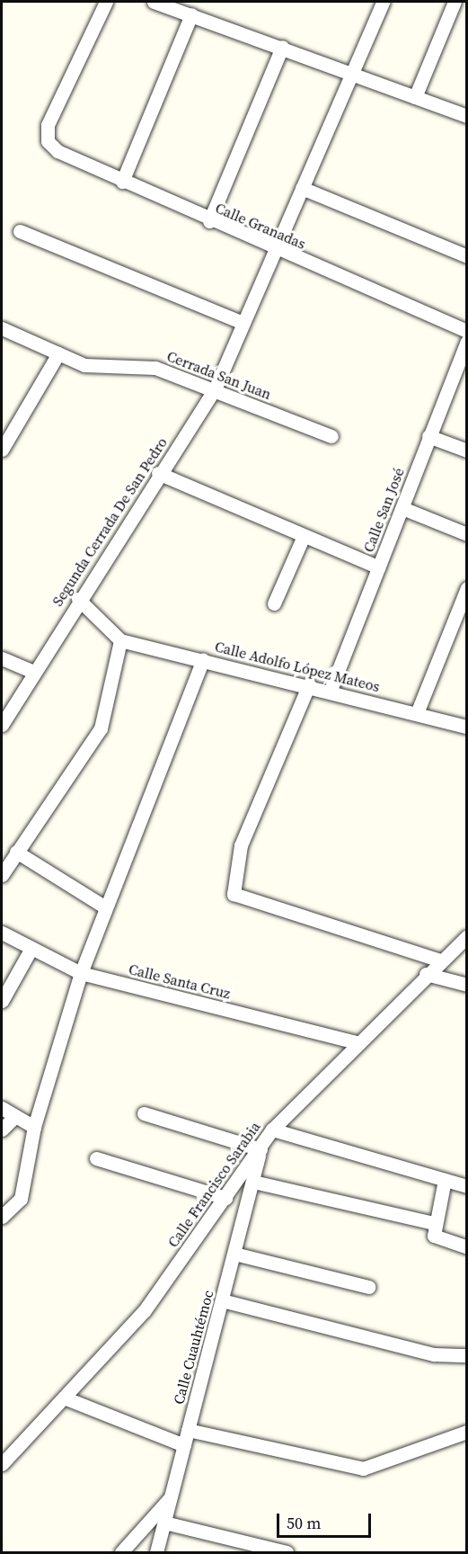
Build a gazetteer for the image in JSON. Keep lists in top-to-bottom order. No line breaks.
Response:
{"streets":{"street":["Calle Granadas","Cerrada San Juan","Calle San José","Segunda Cerrada De San Pedro","Calle Adolfo López Mateos","Calle Santa Cruz","Calle Francisco Sarabia","Calle Cuauhtémoc"]},"crossings":[["Cerrada San Juan","Segunda Cerrada De San Pedro"],["Calle San José","Calle Adolfo López Mateos"],["Calle Santa Cruz","Calle Francisco Sarabia"],["Calle Francisco Sarabia","Calle Cuauhtémoc"]],"scale_bar":"50 m"}
